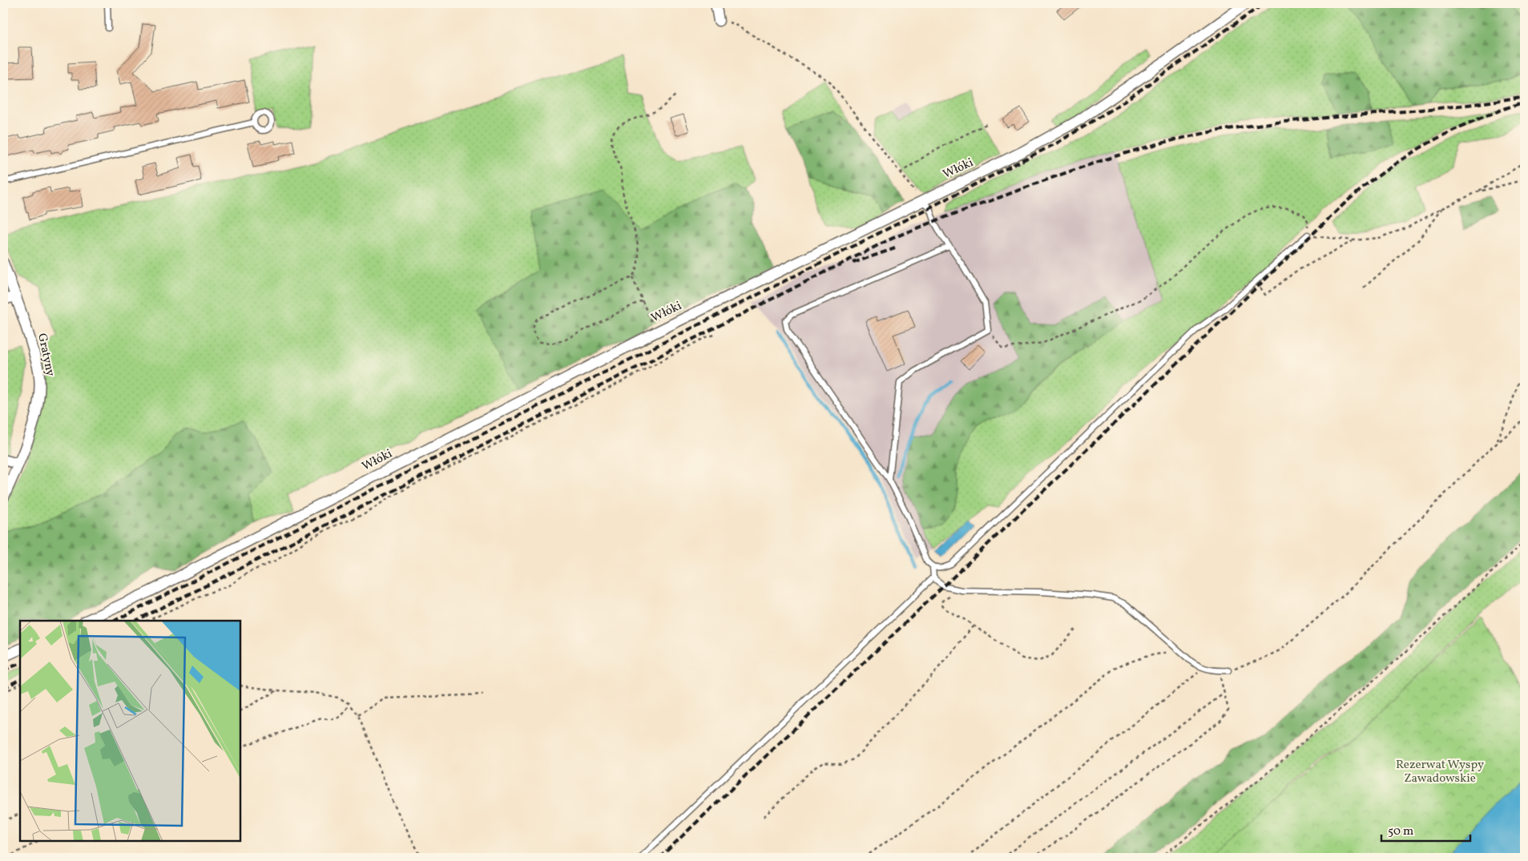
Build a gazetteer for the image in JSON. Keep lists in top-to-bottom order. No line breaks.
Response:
{"streets":{"street":["Włóki","Gratyny"]},"parks":["Rezerwat Wyspy Zawadowskie"],"scale_bar":"50 m"}
